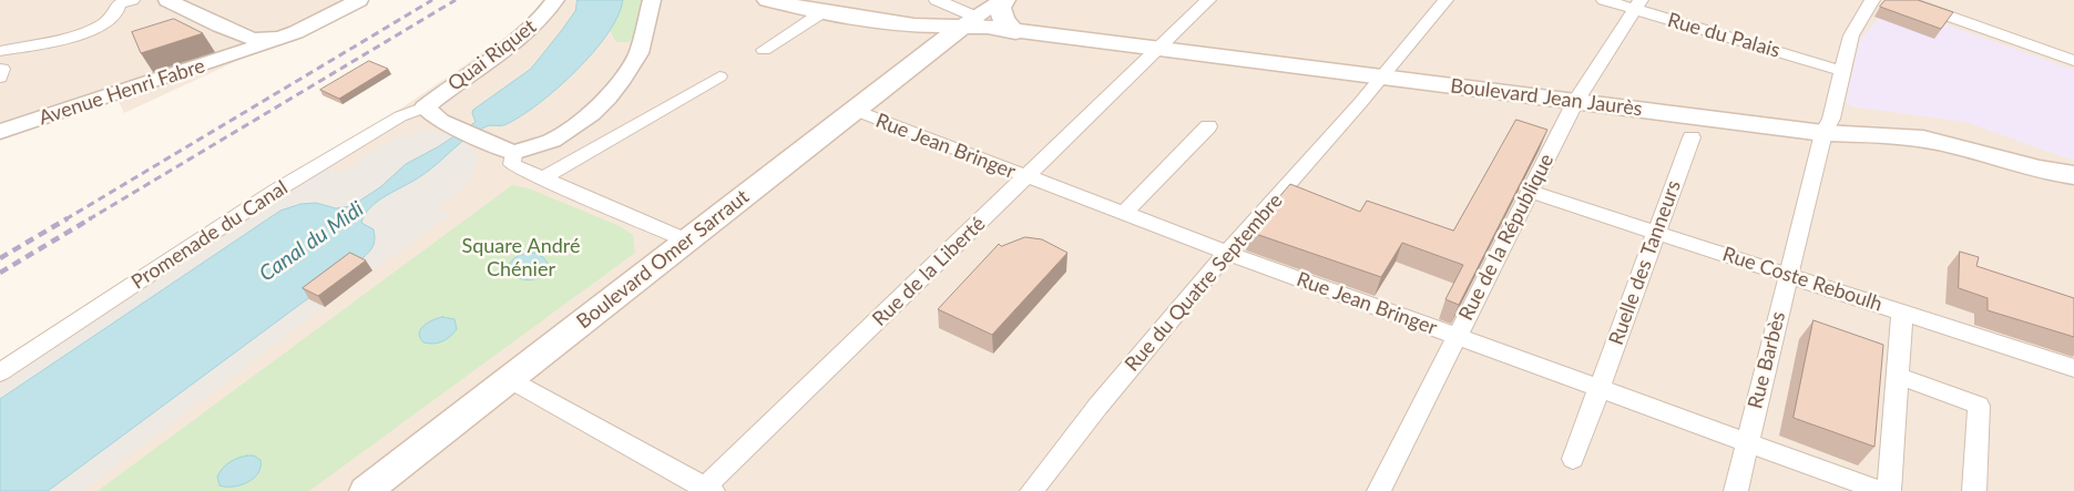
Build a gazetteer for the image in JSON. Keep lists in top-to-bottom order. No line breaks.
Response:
{"streets":{"main road":["Boulevard Jean Jaurès","Boulevard Omer Sarraut"],"street":["Rue du Palais","Quai Riquet","Avenue Henri Fabre","Rue Jean Bringer","Promenade du Canal","Rue de la République","Ruelle des Tanneurs","Rue de la Liberté","Rue Coste Reboulh","Rue du Quatre Septembre","Rue Barbès"]},"crossings":[["Rue du Palais","Rue de la République"],["Rue du Palais","Rue Barbès"],["Quai Riquet","Promenade du Canal"],["Boulevard Jean Jaurès","Rue de la République"],["Boulevard Jean Jaurès","Boulevard Omer Sarraut"],["Boulevard Jean Jaurès","Rue de la Liberté"],["Boulevard Jean Jaurès","Rue du Quatre Septembre"],["Boulevard Jean Jaurès","Rue Barbès"],["Rue Jean Bringer","Rue de la République"],["Rue Jean Bringer","Boulevard Omer Sarraut"],["Rue Jean Bringer","Ruelle des Tanneurs"],["Rue Jean Bringer","Rue de la Liberté"],["Rue Jean Bringer","Rue du Quatre Septembre"],["Rue Jean Bringer","Rue Barbès"],["Rue de la République","Rue Coste Reboulh"],["Ruelle des Tanneurs","Rue Coste Reboulh"],["Rue Coste Reboulh","Rue Barbès"]],"water":["Canal du Midi"],"parks":["Square André Chénier"]}
